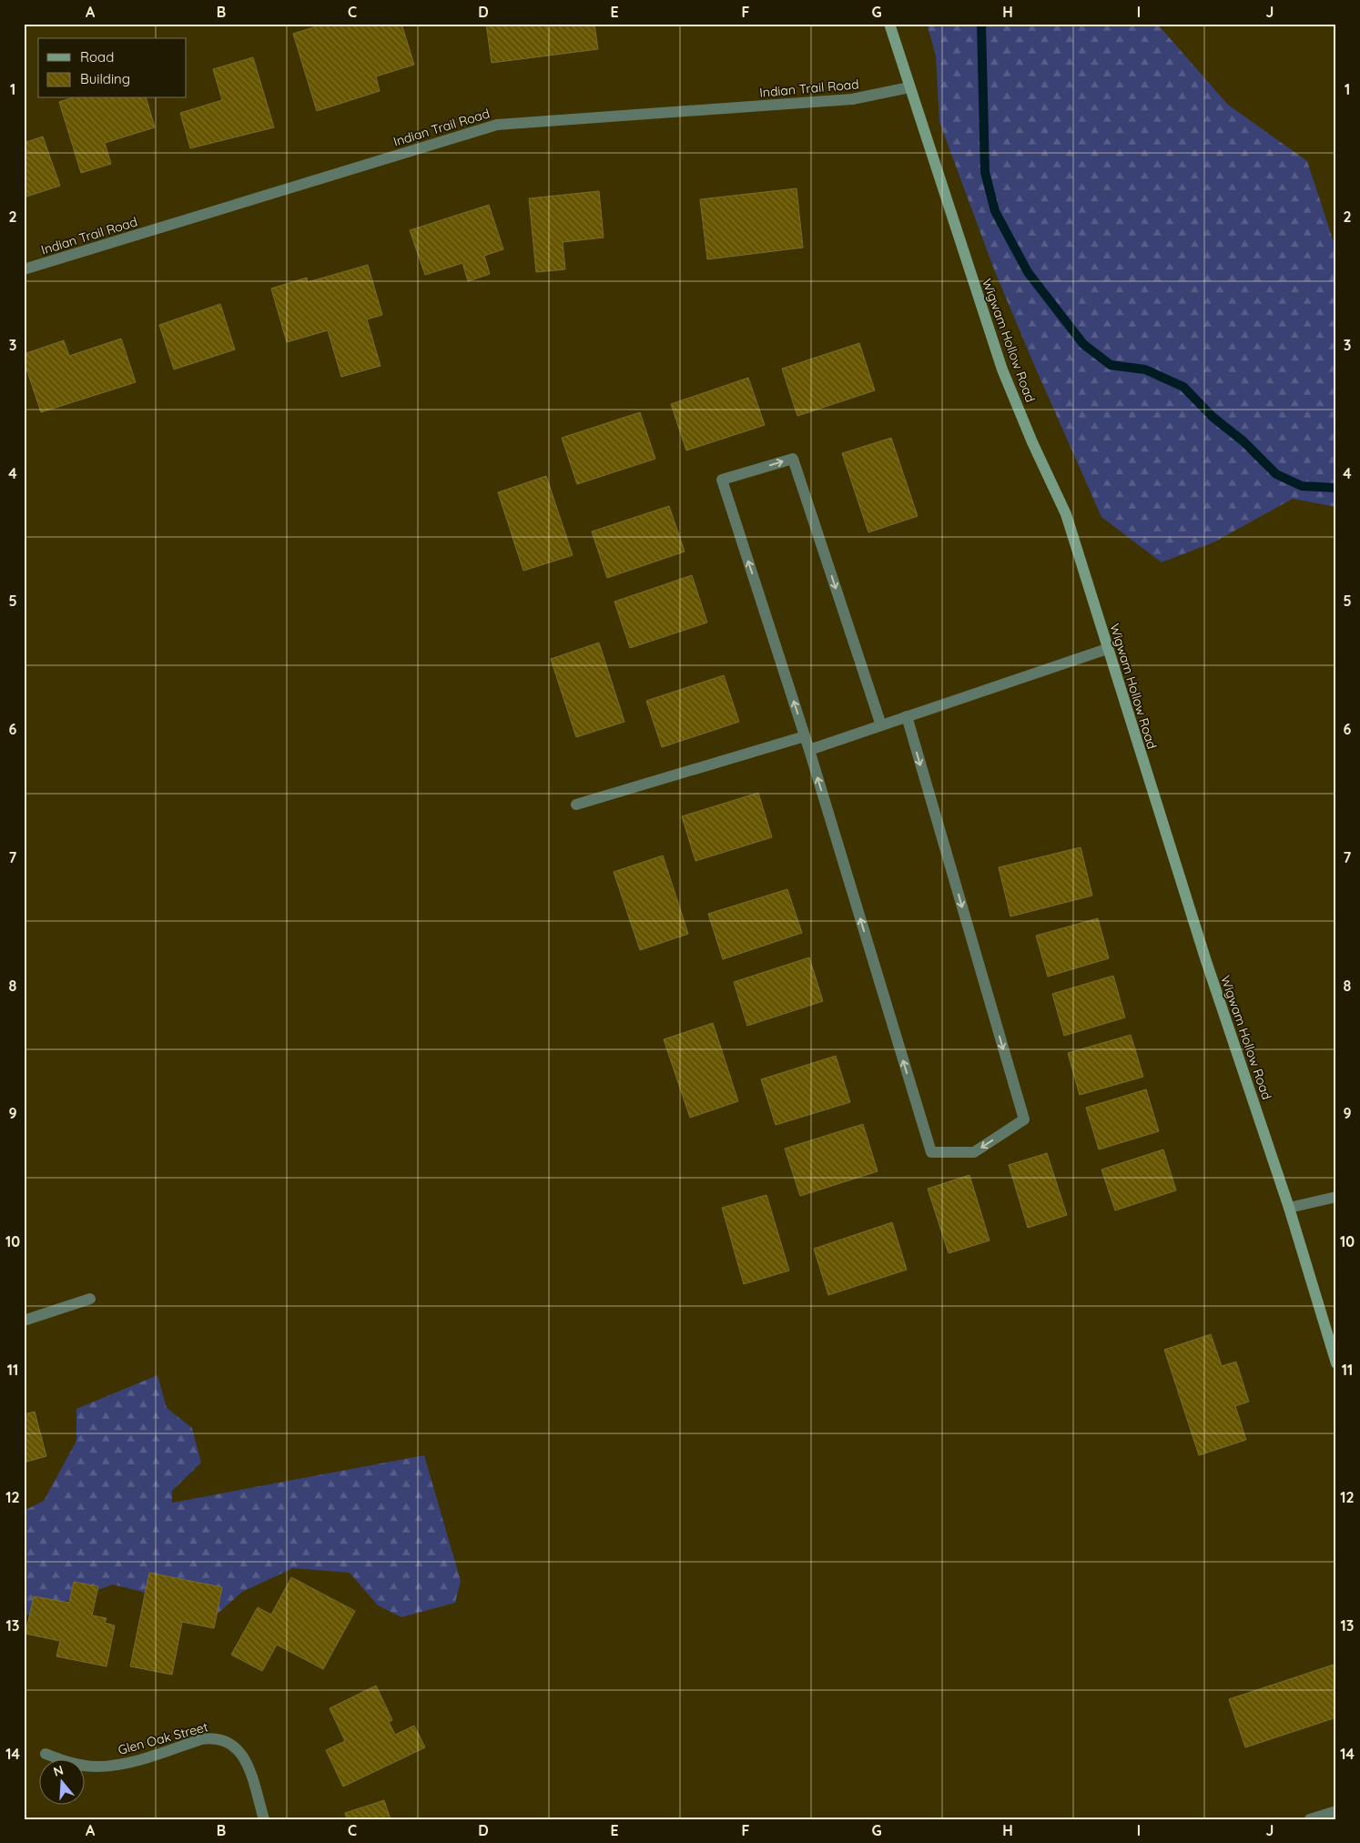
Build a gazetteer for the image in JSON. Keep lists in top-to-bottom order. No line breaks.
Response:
{"streets":{"street":["Indian Trail Road","Wigwam Hollow Road","Glen Oak Street"]},"crossings":[["Indian Trail Road","Wigwam Hollow Road"]],"legend":["Road","Building"],"north":"top","grid":{"columns":["A","B","C","D","E","F","G","H","I","J"],"rows":["1","2","3","4","5","6","7","8","9","10","11","12","13","14"]}}
